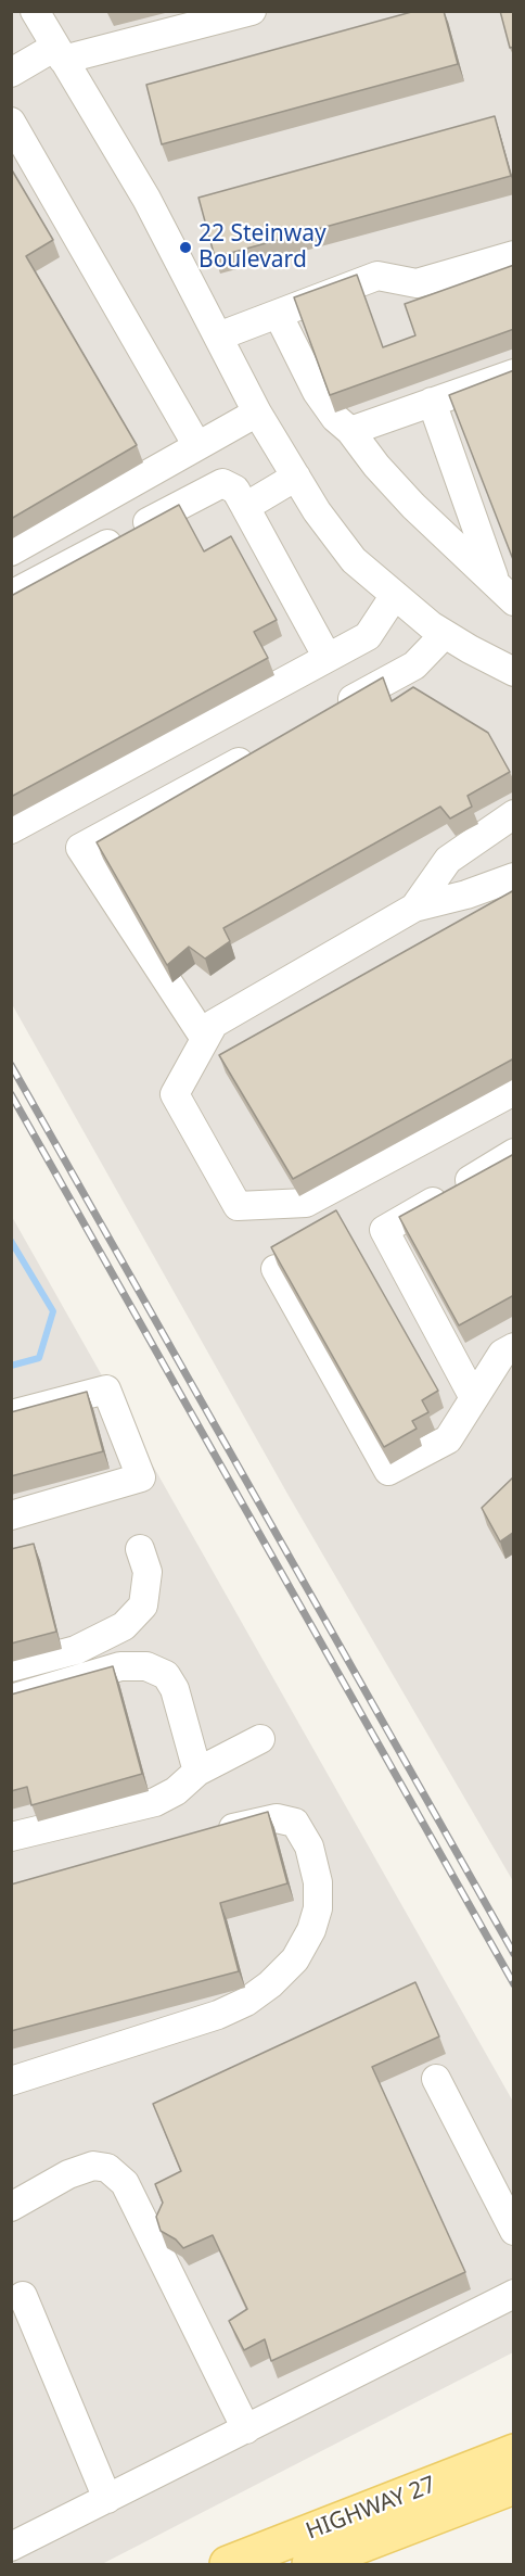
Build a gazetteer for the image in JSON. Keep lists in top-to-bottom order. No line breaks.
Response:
{"streets":{"main road":["HIGHWAY 27"]},"places":["22 Steinway Boulevard"]}
